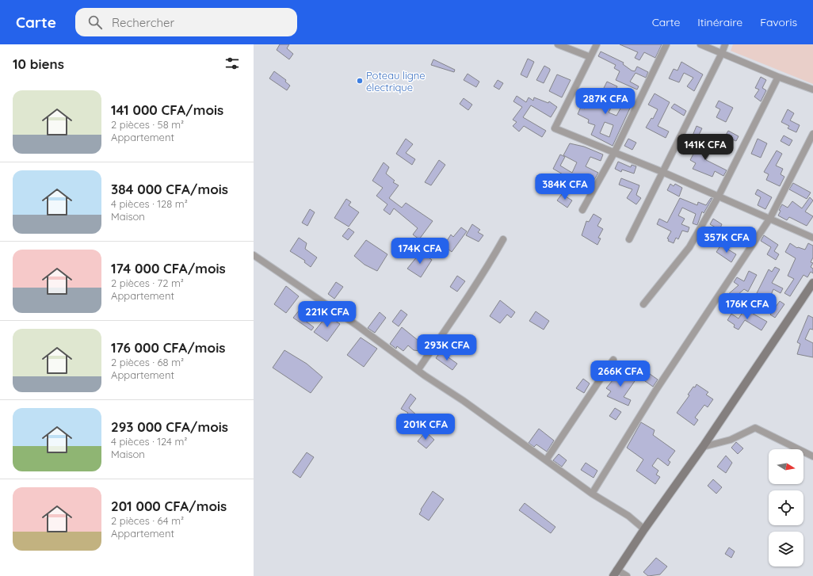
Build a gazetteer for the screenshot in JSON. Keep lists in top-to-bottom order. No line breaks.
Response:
{"places":["Poteau ligne électrique"],"north":"right","page":{"header":"Carte","search":"Rechercher","nav":["Carte","Itinéraire","Favoris"],"heading":"10 biens","list":[{"name":"141 000 CFA/mois","note":"2 pièces · 58 m² · Appartement"},{"name":"384 000 CFA/mois","note":"4 pièces · 128 m² · Maison"},{"name":"174 000 CFA/mois","note":"2 pièces · 72 m² · Appartement"},{"name":"176 000 CFA/mois","note":"2 pièces · 68 m² · Appartement"},{"name":"293 000 CFA/mois","note":"4 pièces · 124 m² · Maison"},{"name":"201 000 CFA/mois","note":"2 pièces · 64 m² · Appartement"}],"price":["287K CFA","141K CFA","384K CFA","357K CFA","174K CFA","176K CFA","221K CFA","293K CFA","266K CFA","201K CFA"]}}
